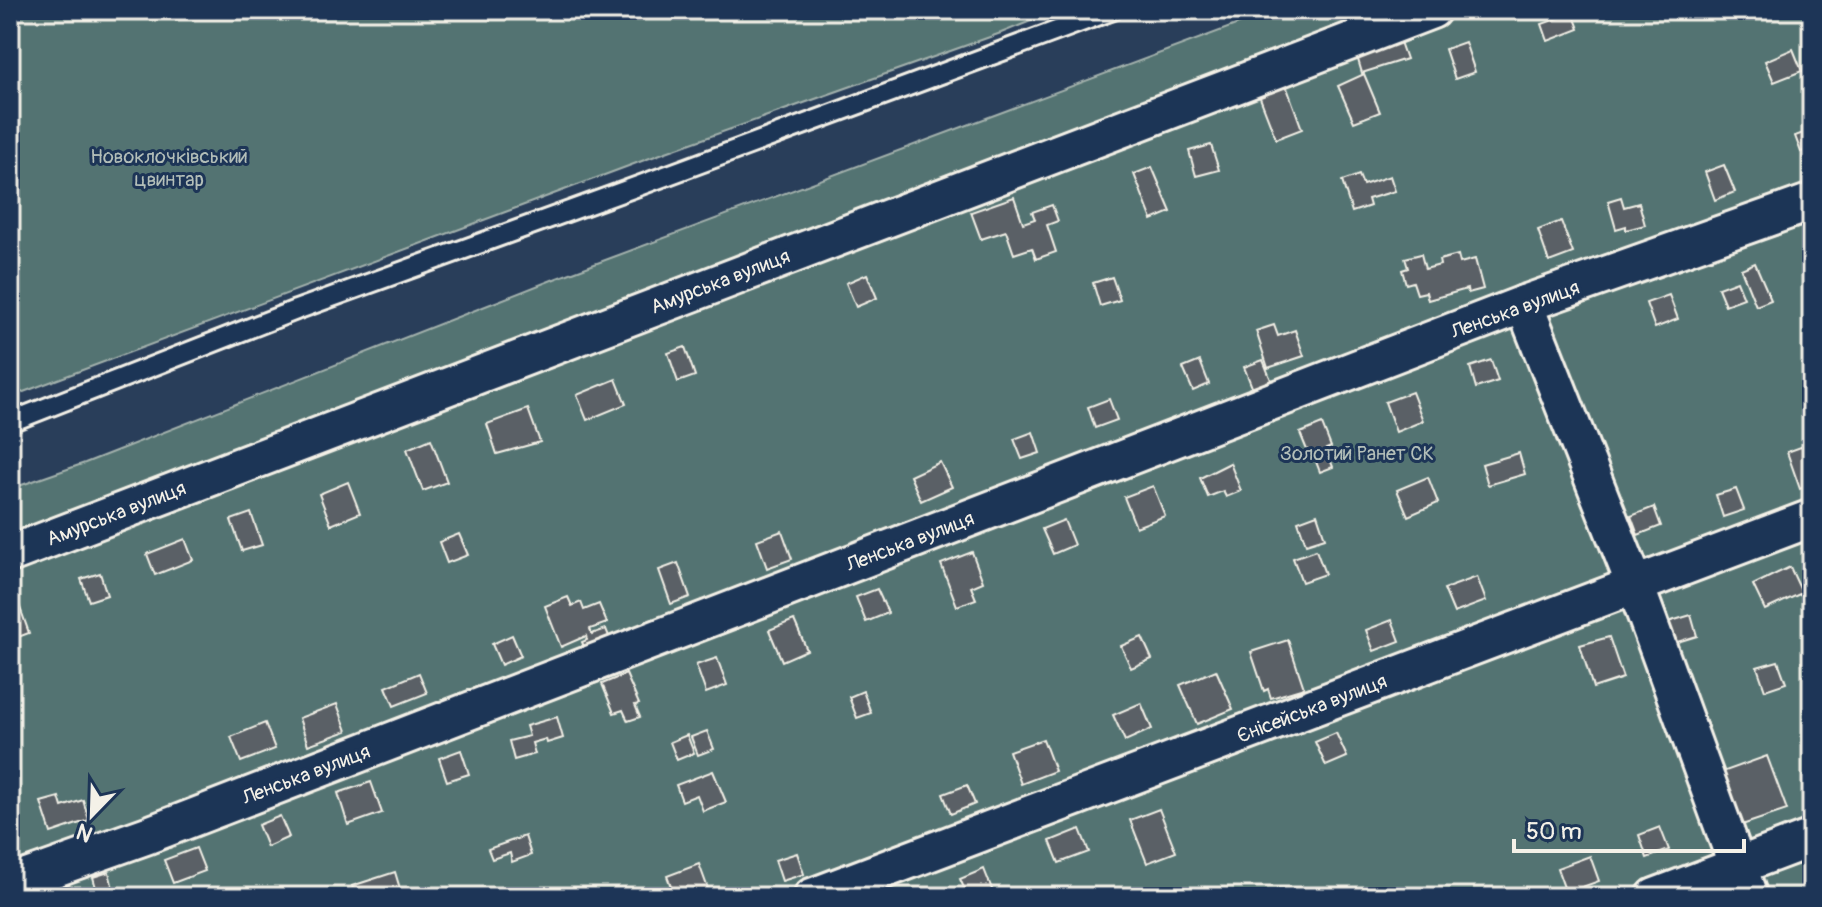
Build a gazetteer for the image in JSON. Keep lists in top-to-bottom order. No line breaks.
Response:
{"streets":{"street":["Амурська вулиця","Ленська вулиця","Єнісейська вулиця"]},"parks":["Новоклочківський цвинтар","Золотий Ранет СК"],"scale_bar":"50 m","north":"bottom left"}
